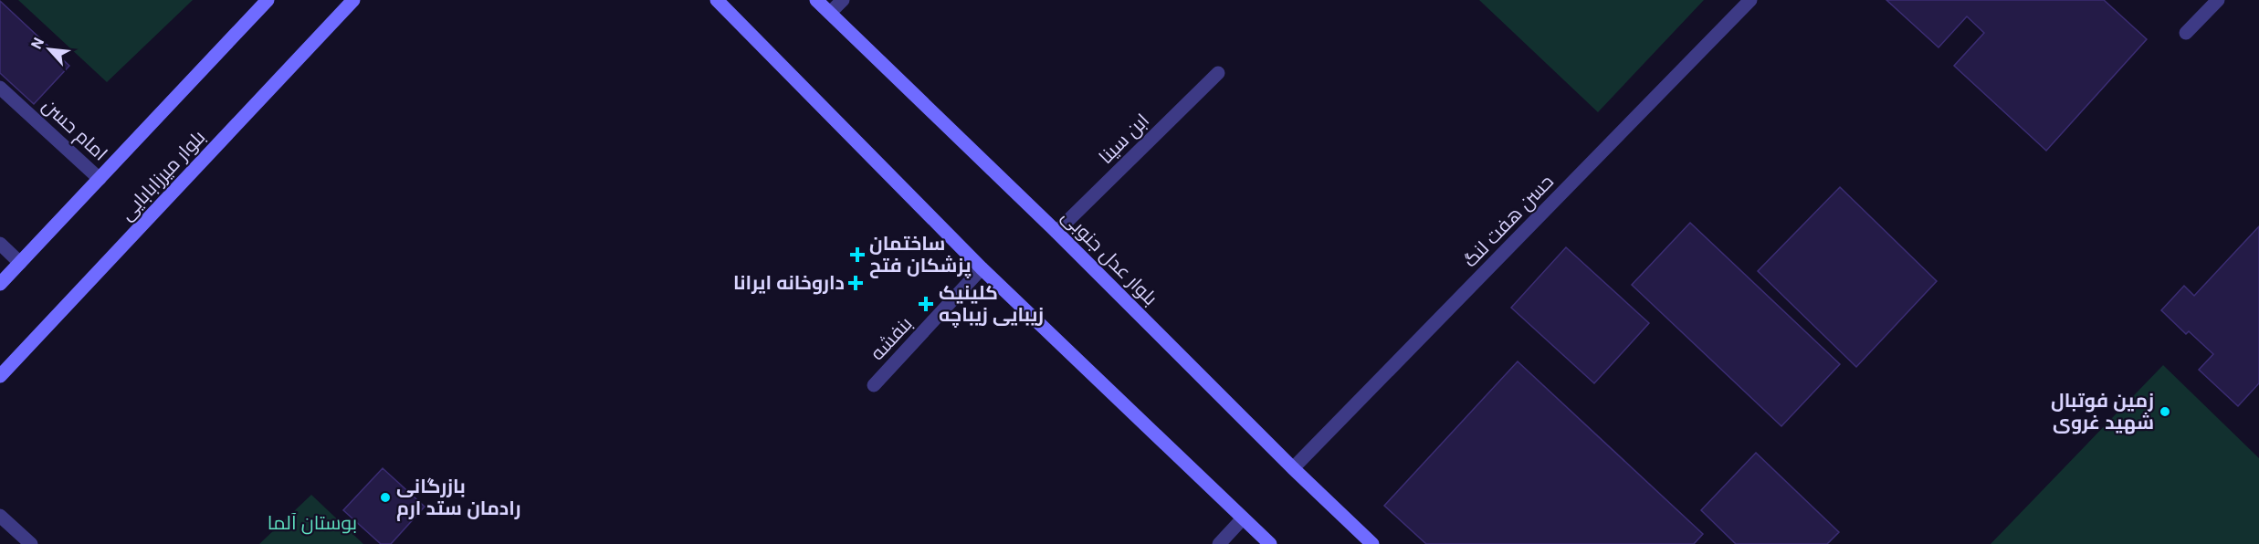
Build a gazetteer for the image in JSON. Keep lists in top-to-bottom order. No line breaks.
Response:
{"streets":{"main road":["بلوار میرزابابایی","بلوار عدل جنوبی"],"street":["امام حسن","ابن سینا","حسن هفت لنگ","بنفشه"]},"crossings":[["ابن سینا","بلوار عدل جنوبی"],["حسن هفت لنگ","بلوار عدل جنوبی"]],"parks":["بوستان آلما"],"places":{"health":["ساختمان پزشکان فتح","داروخانه ایرانا","کلینیک زیبایی زیباچه"],"other":["زمین فوتبال شهید غروی","بازرگانی رادمان ستد ارم"]},"north":"top left"}
